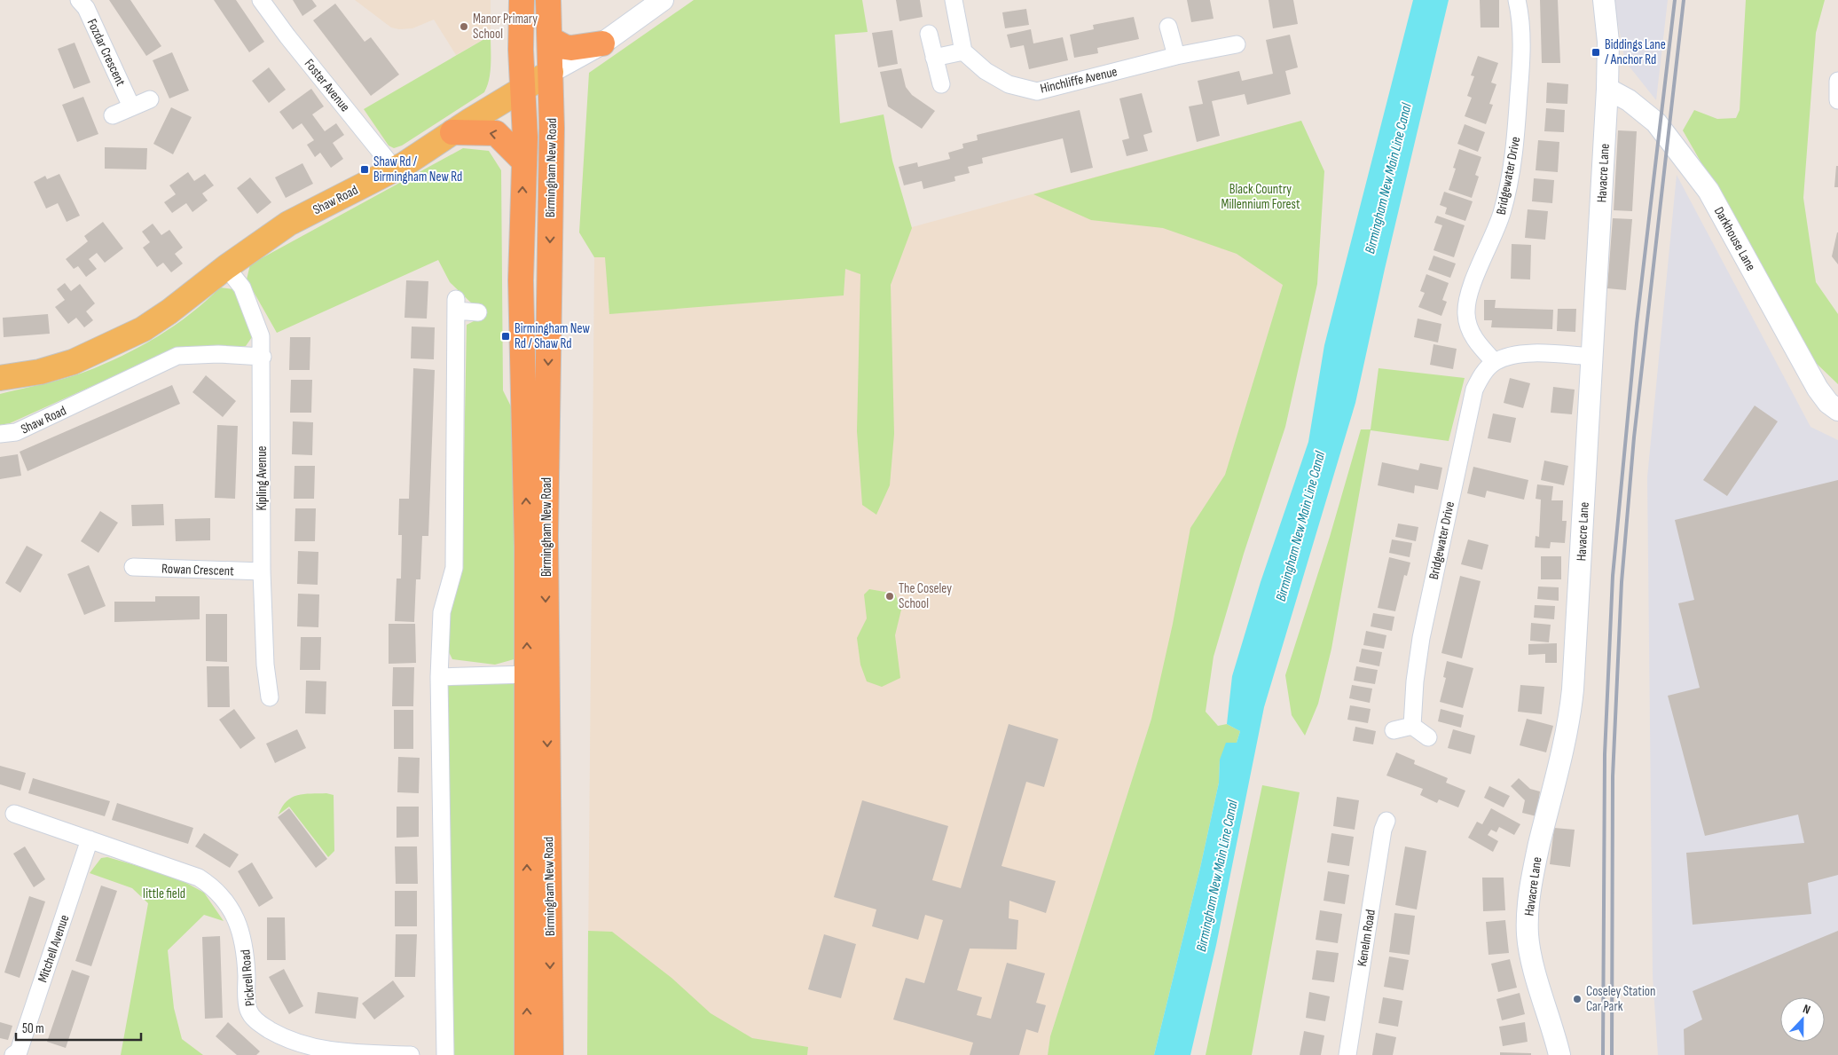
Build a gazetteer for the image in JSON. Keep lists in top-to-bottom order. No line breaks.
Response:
{"streets":{"highway":["Birmingham New Road"],"main road":["Shaw Road"],"street":["Fozdar Crescent","Hinchliffe Avenue","Foster Avenue","Havacre Lane","Bridgewater Drive","Darkhouse Lane","Kipling Avenue","Rowan Crescent","Kenelm Road","Mitchell Avenue","Pickrell Road"]},"crossings":[["Foster Avenue","Shaw Road"],["Birmingham New Road","Shaw Road"],["Havacre Lane","Darkhouse Lane"],["Shaw Road","Kipling Avenue"],["Kipling Avenue","Rowan Crescent"],["Mitchell Avenue","Pickrell Road"]],"water":["Birmingham New Main Line Canal"],"parks":["Black Country Millennium Forest","little field"],"places":{"other":["Manor Primary School","The Coseley School","Coseley Station Car Park"],"transit":["Biddings Lane / Anchor Rd","Shaw Rd / Birmingham New Rd","Birmingham New Rd / Shaw Rd"]},"scale_bar":"50 m","north":"top"}
